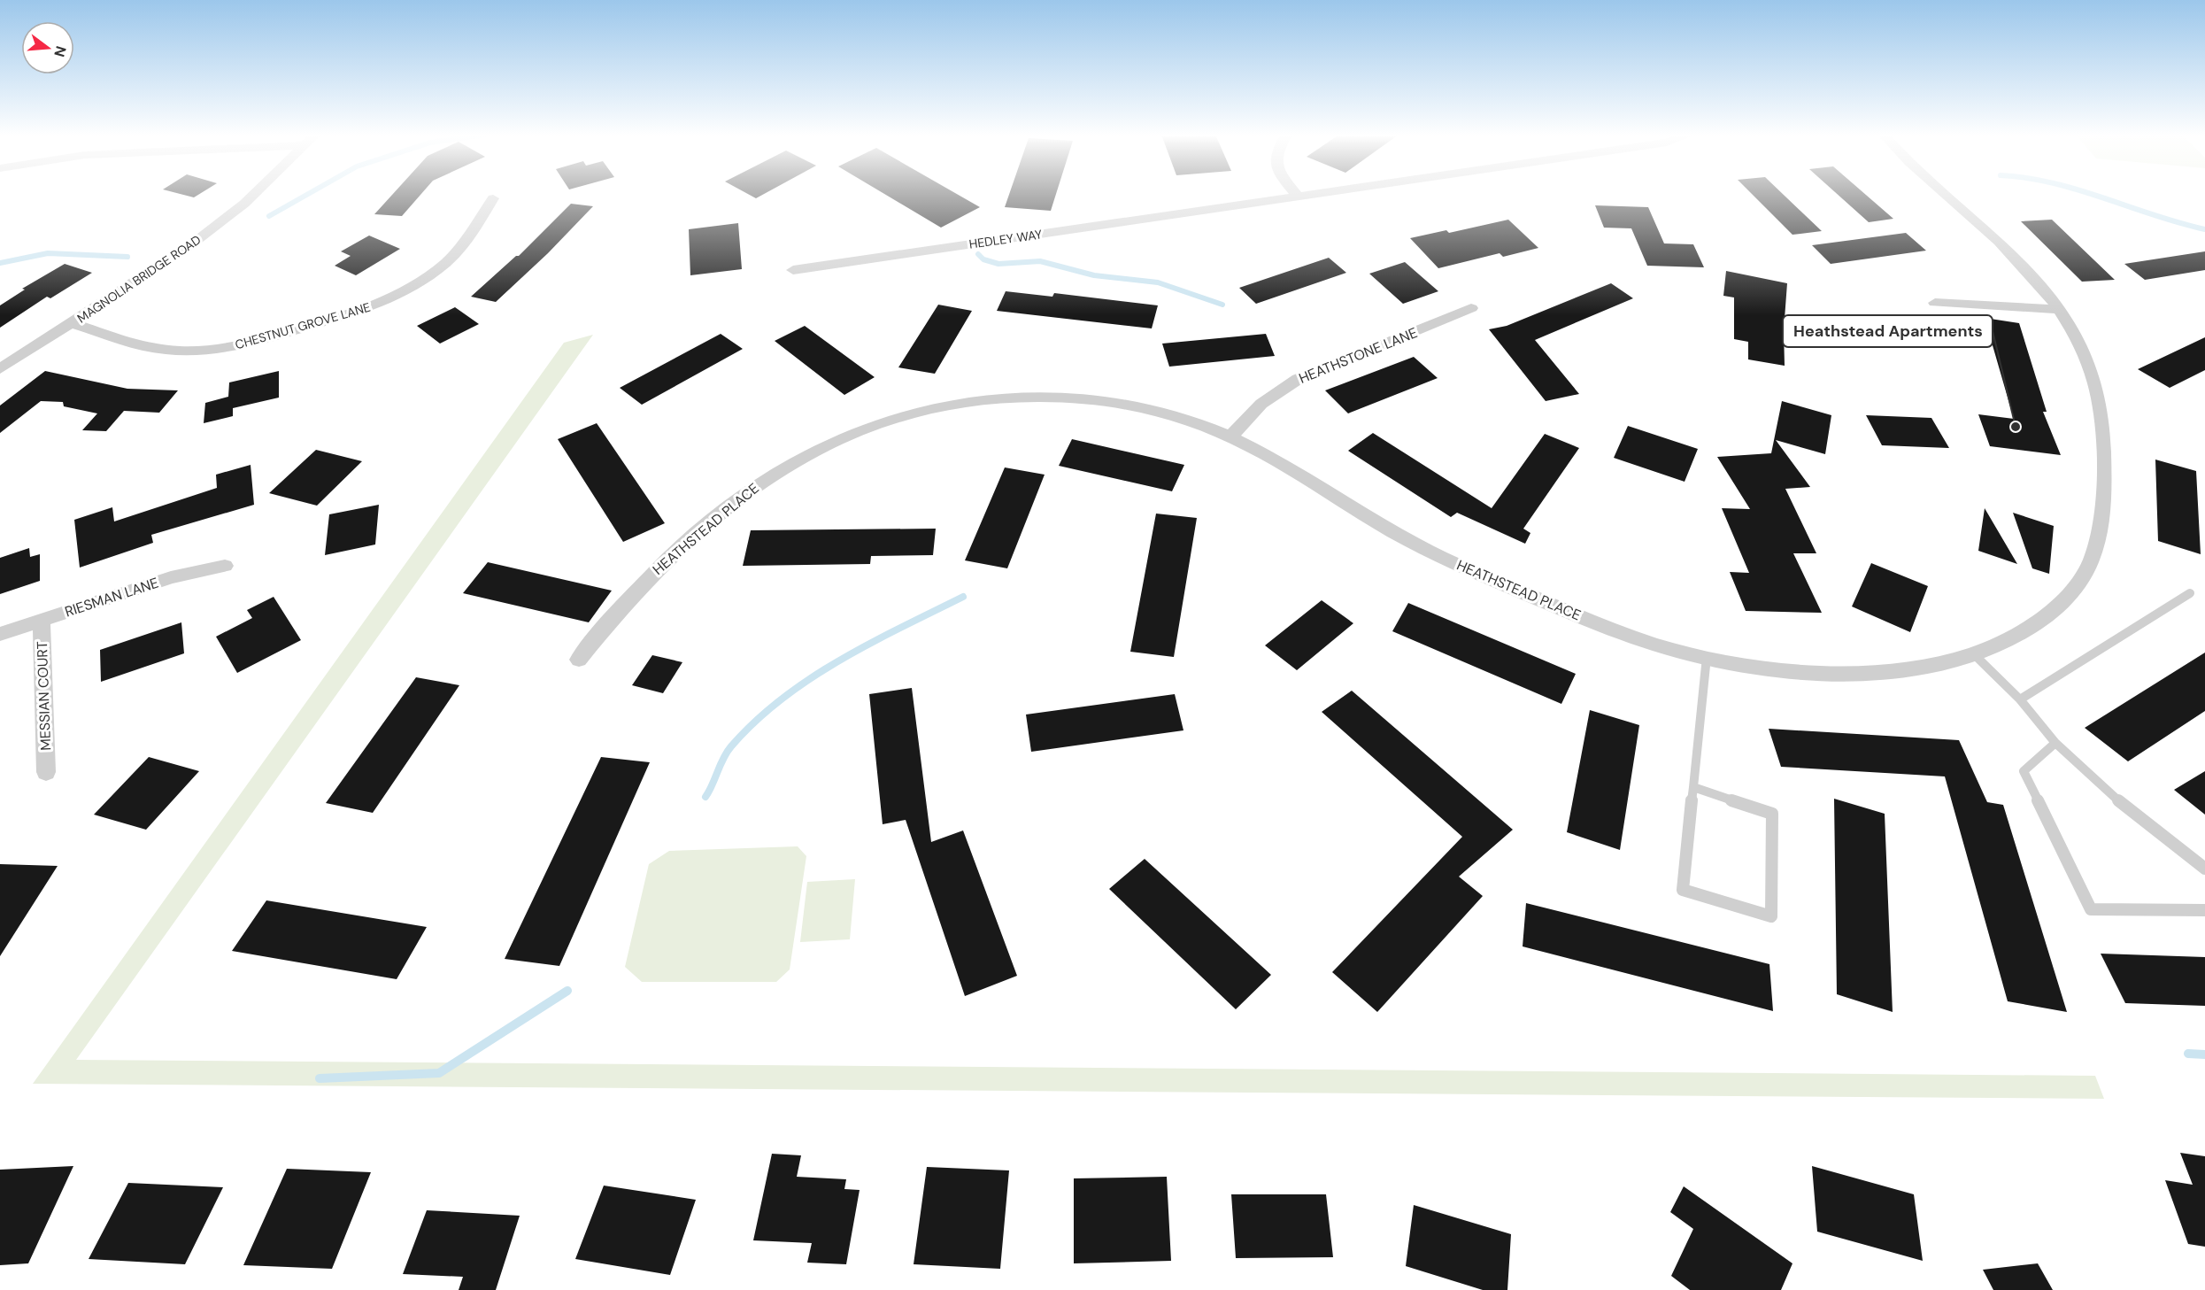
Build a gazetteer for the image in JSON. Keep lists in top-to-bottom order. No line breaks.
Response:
{"streets":{"street":["HEDLEY WAY","MAGNOLIA BRIDGE ROAD","CHESTNUT GROVE LANE","HEATHSTONE LANE","HEATHSTEAD PLACE","RIESMAN LANE","MESSIAN COURT"]},"crossings":[["MAGNOLIA BRIDGE ROAD","CHESTNUT GROVE LANE"],["HEATHSTONE LANE","HEATHSTEAD PLACE"],["RIESMAN LANE","MESSIAN COURT"]],"places":["Heathstead Apartments"],"north":"right"}
